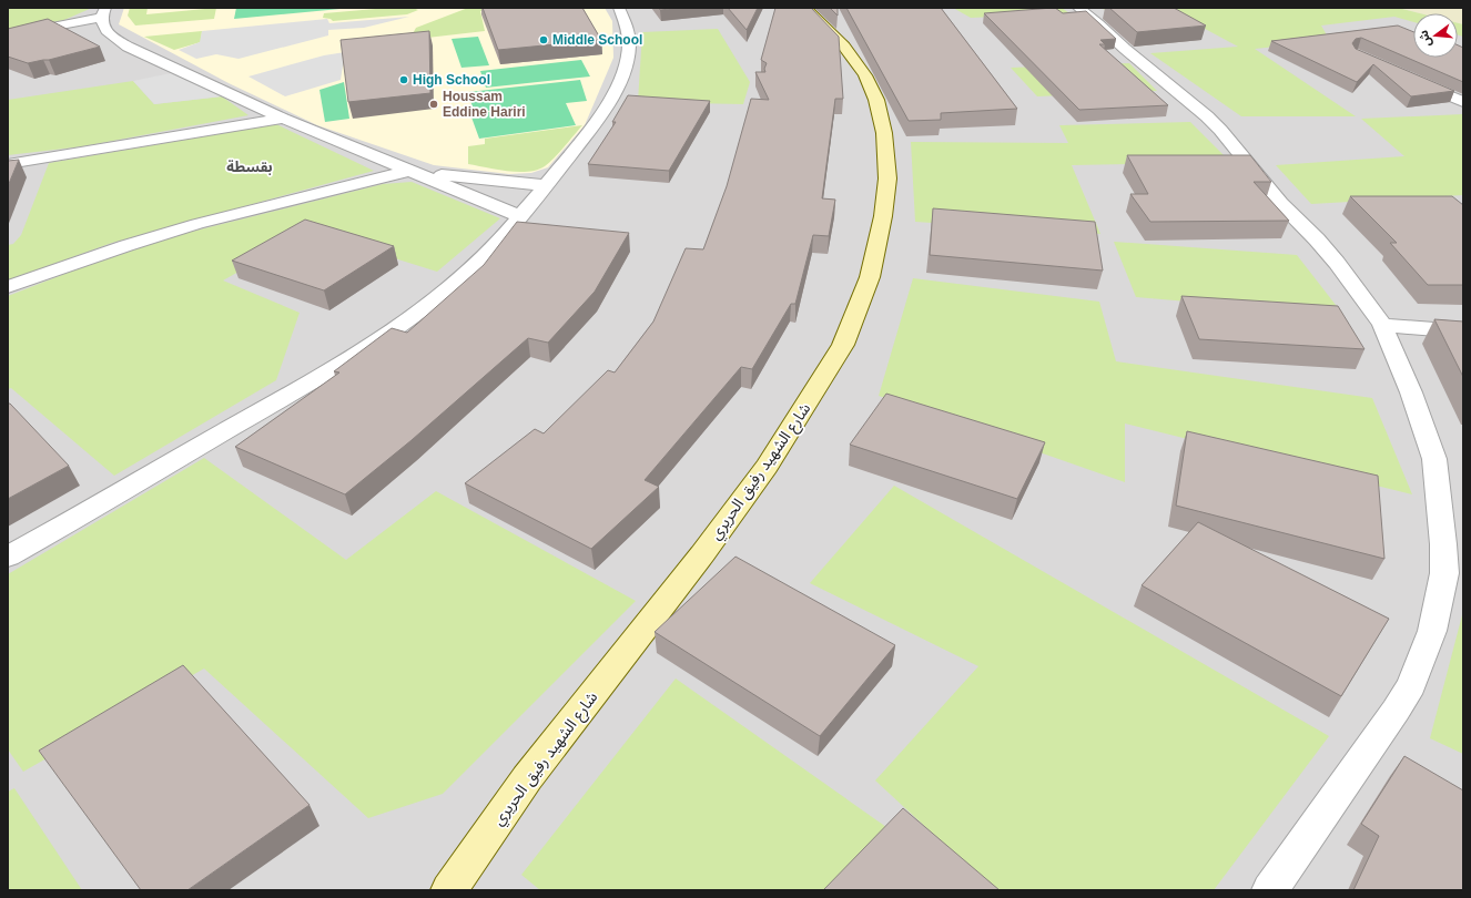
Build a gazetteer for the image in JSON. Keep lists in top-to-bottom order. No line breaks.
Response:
{"streets":{"street":["شارع الشهيد رفيق الحريري"]},"districts":["بقسطة"],"places":["Middle School","High School","Houssam Eddine Hariri"],"north":"left"}
